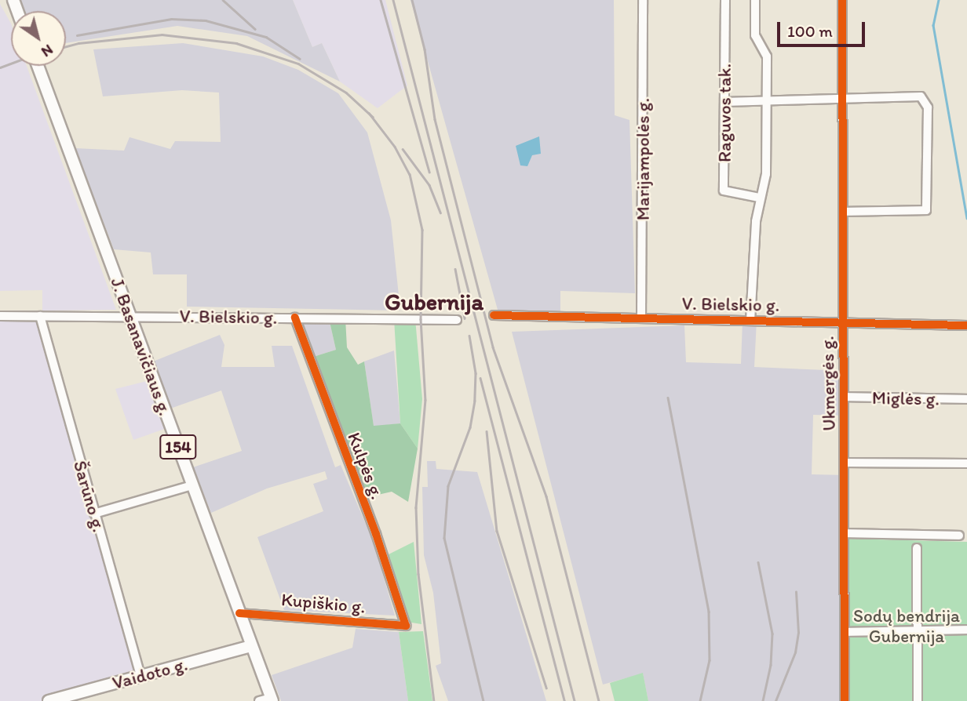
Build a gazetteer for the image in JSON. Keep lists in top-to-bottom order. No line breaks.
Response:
{"streets":{"main road":["J. Basanavičiaus g.","154","Vaidoto g."],"street":["Raguvos tak.","Marijampolės g.","V. Bielskio g.","Ukmergės g.","Miglės g.","Kulpės g.","Šarūno g.","Kupiškio g."]},"crossings":[["Marijampolės g.","V. Bielskio g."],["V. Bielskio g.","J. Basanavičiaus g."],["V. Bielskio g.","Ukmergės g."],["V. Bielskio g.","Kulpės g."],["V. Bielskio g.","Šarūno g."],["J. Basanavičiaus g.","Kupiškio g."],["J. Basanavičiaus g.","Vaidoto g."],["Ukmergės g.","Miglės g."],["Kulpės g.","Kupiškio g."],["Šarūno g.","Vaidoto g."]],"districts":["Gubernija"],"parks":["Sodų bendrija Gubernija"],"scale_bar":"100 m","north":"bottom right"}
